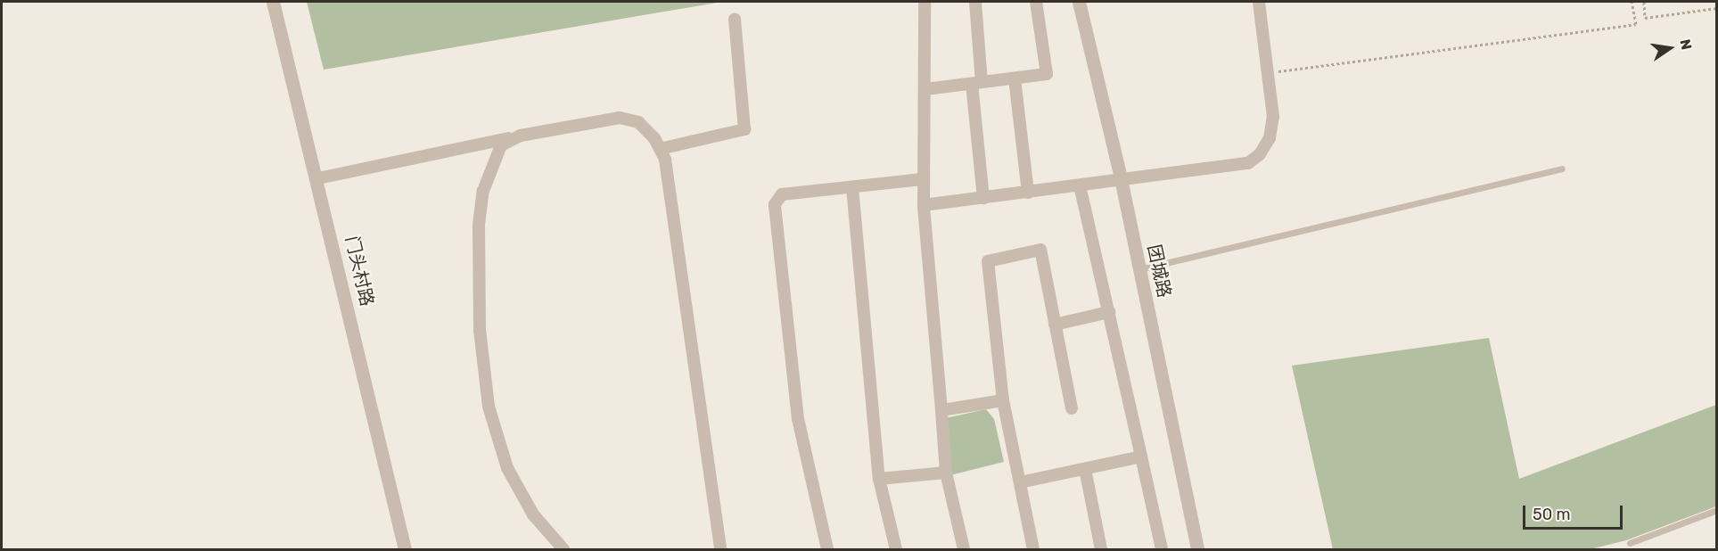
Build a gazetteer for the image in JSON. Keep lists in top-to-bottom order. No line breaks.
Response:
{"streets":{"street":["门头村路","团城路"]},"scale_bar":"50 m","north":"right"}
